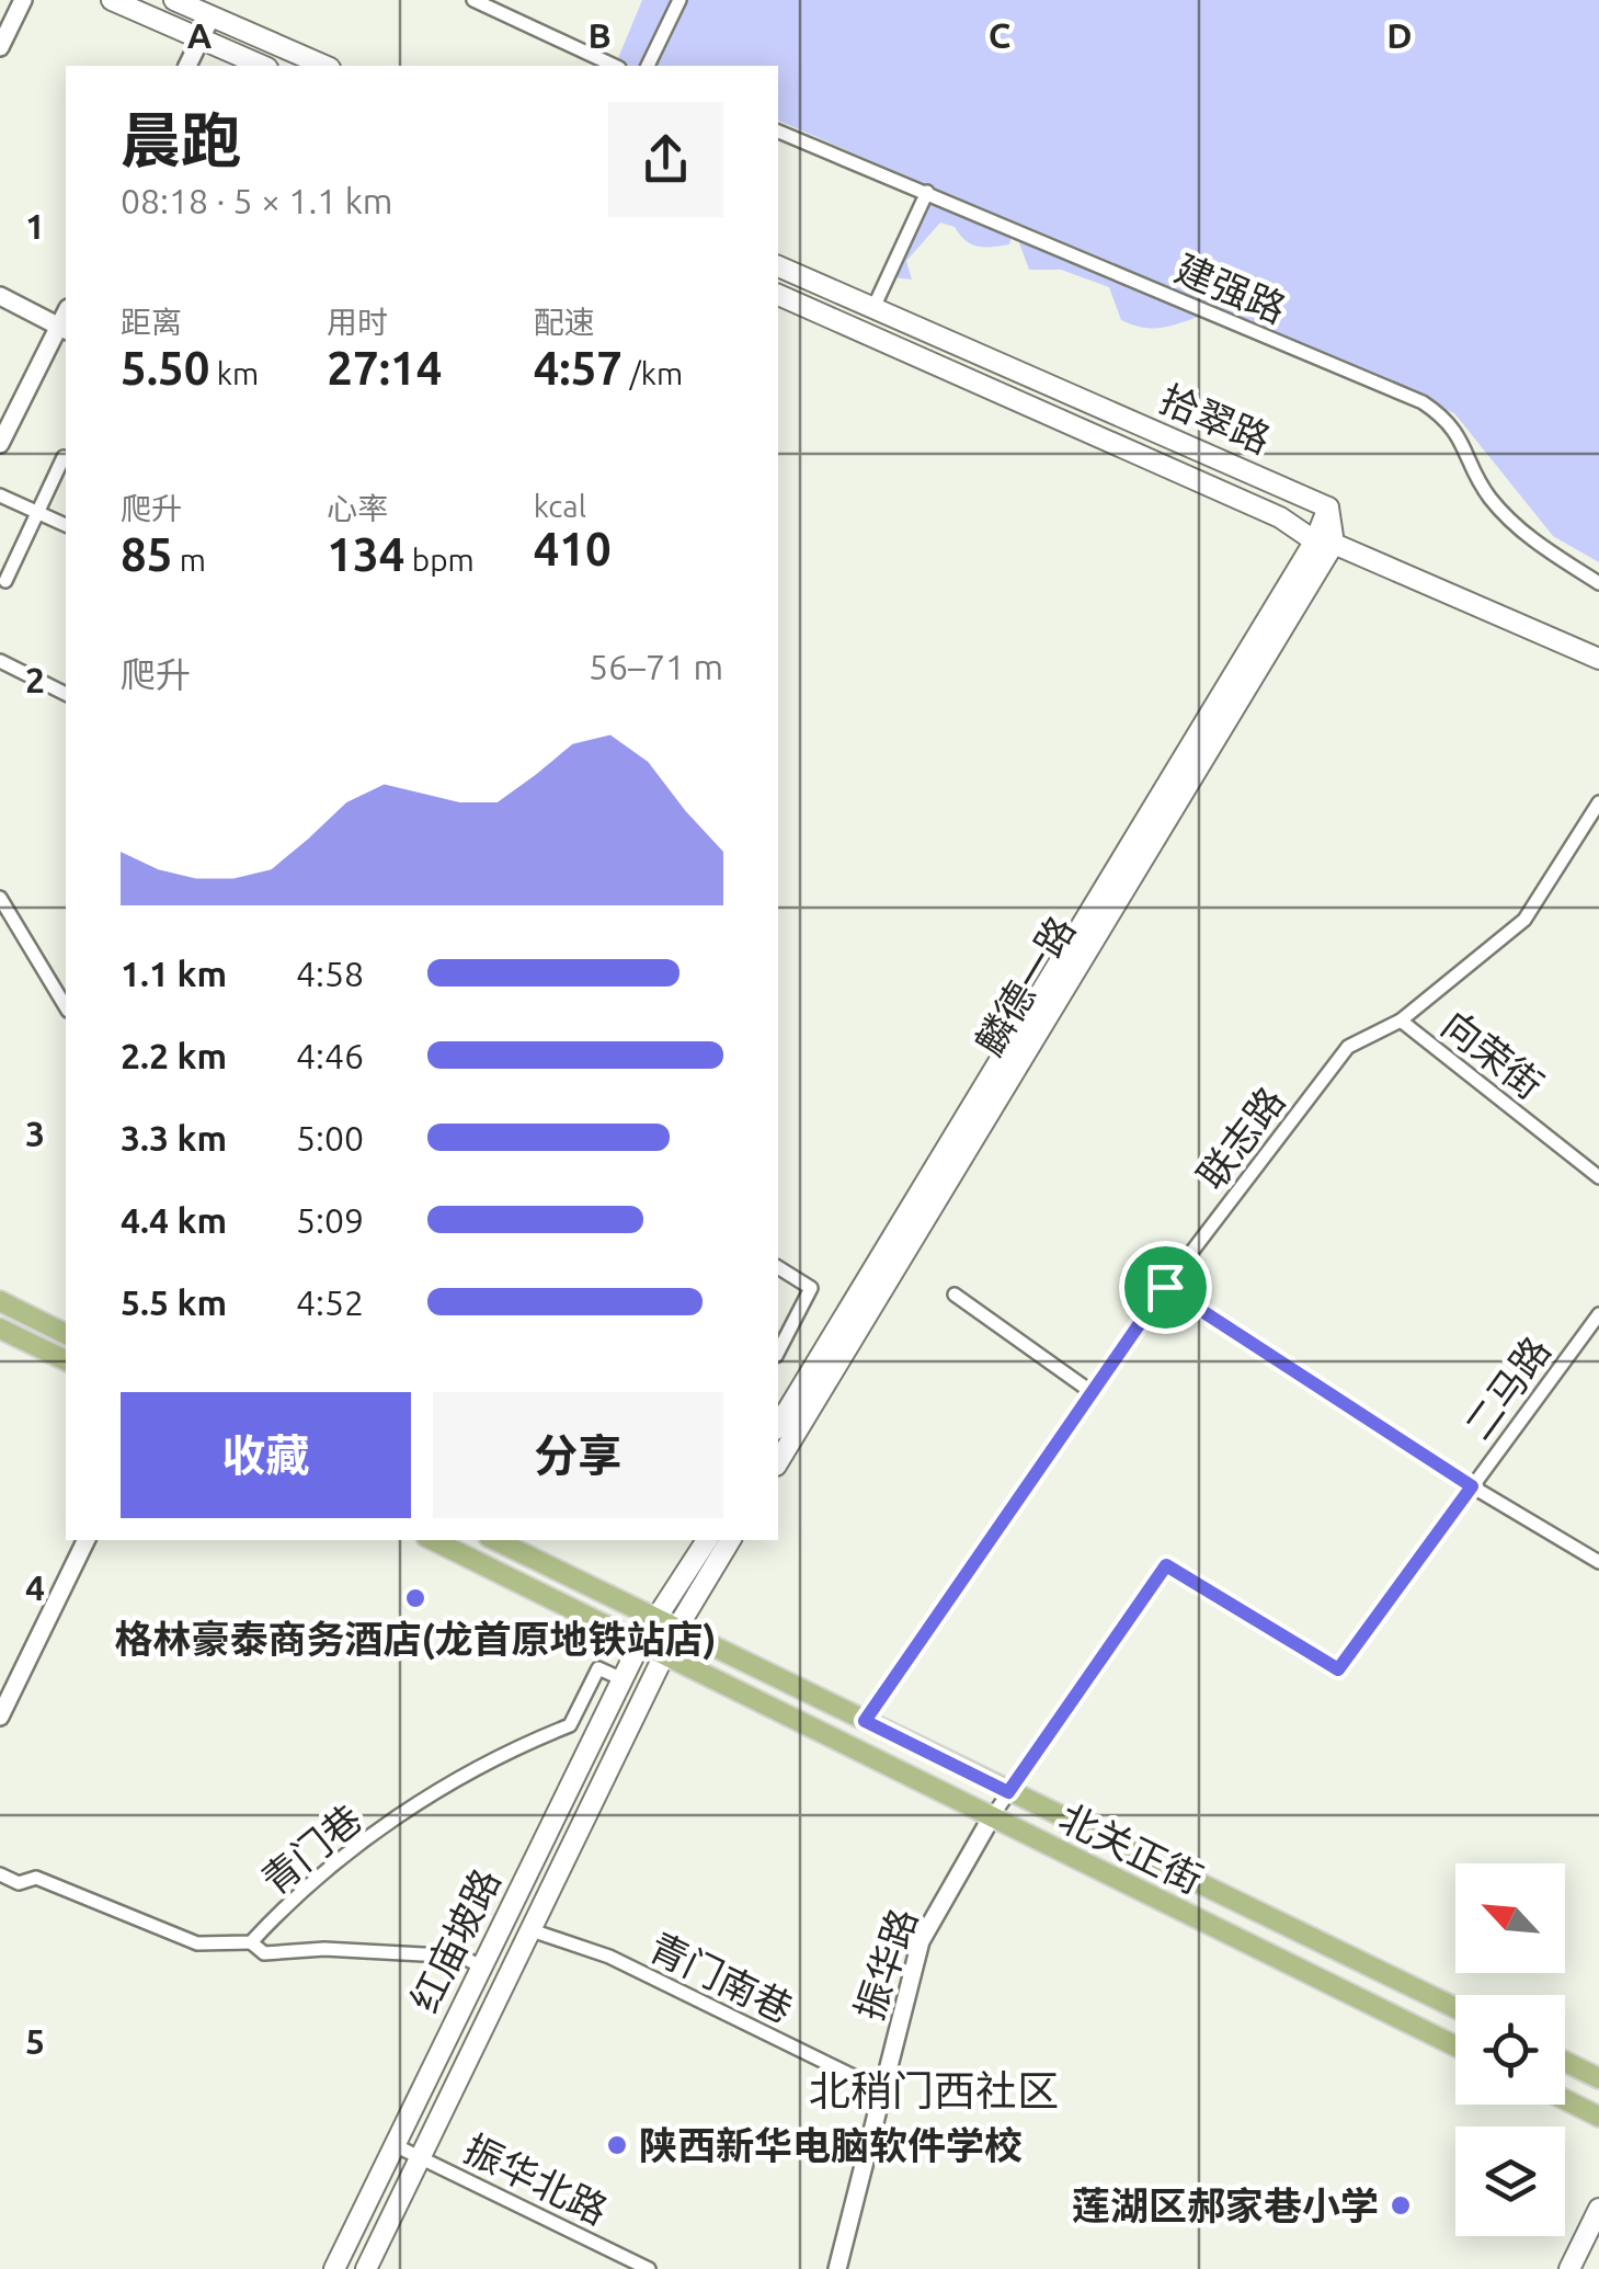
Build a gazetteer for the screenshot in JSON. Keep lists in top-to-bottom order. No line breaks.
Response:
{"streets":{"main road":["拾翠路","麟德一路","北关正街","红庙坡路"],"street":["建强路","向荣街","联志路","二马路","青门巷","振华路","青门南巷","振华北路"]},"crossings":[["拾翠路","麟德一路"],["向荣街","联志路"],["联志路","北关正街"],["二马路","北关正街"],["二马路","振华路"],["北关正街","红庙坡路"],["北关正街","振华路"],["青门巷","红庙坡路"],["红庙坡路","青门南巷"],["红庙坡路","振华北路"],["振华路","青门南巷"]],"districts":["北稍门西社区"],"places":["格林豪泰商务酒店(龙首原地铁站店)","陕西新华电脑软件学校","莲湖区郝家巷小学"],"north":"top left","page":{"heading":["晨跑","08:18 · 5 × 1.1 km"],"stats":[["距离","5.50 km"],["用时","27:14"],["配速","4:57 /km"],["爬升","85 m"],["心率","134 bpm"],["kcal","410"]],"chart":["爬升","56–71 m"],"list":[{"name":"1.1 km","note":"4:58"},{"name":"2.2 km","note":"4:46"},{"name":"3.3 km","note":"5:00"},{"name":"4.4 km","note":"5:09"},{"name":"5.5 km","note":"4:52"}],"buttons":["收藏","分享"]},"grid":{"columns":["A","B","C","D"],"rows":["1","2","3","4","5"]}}
